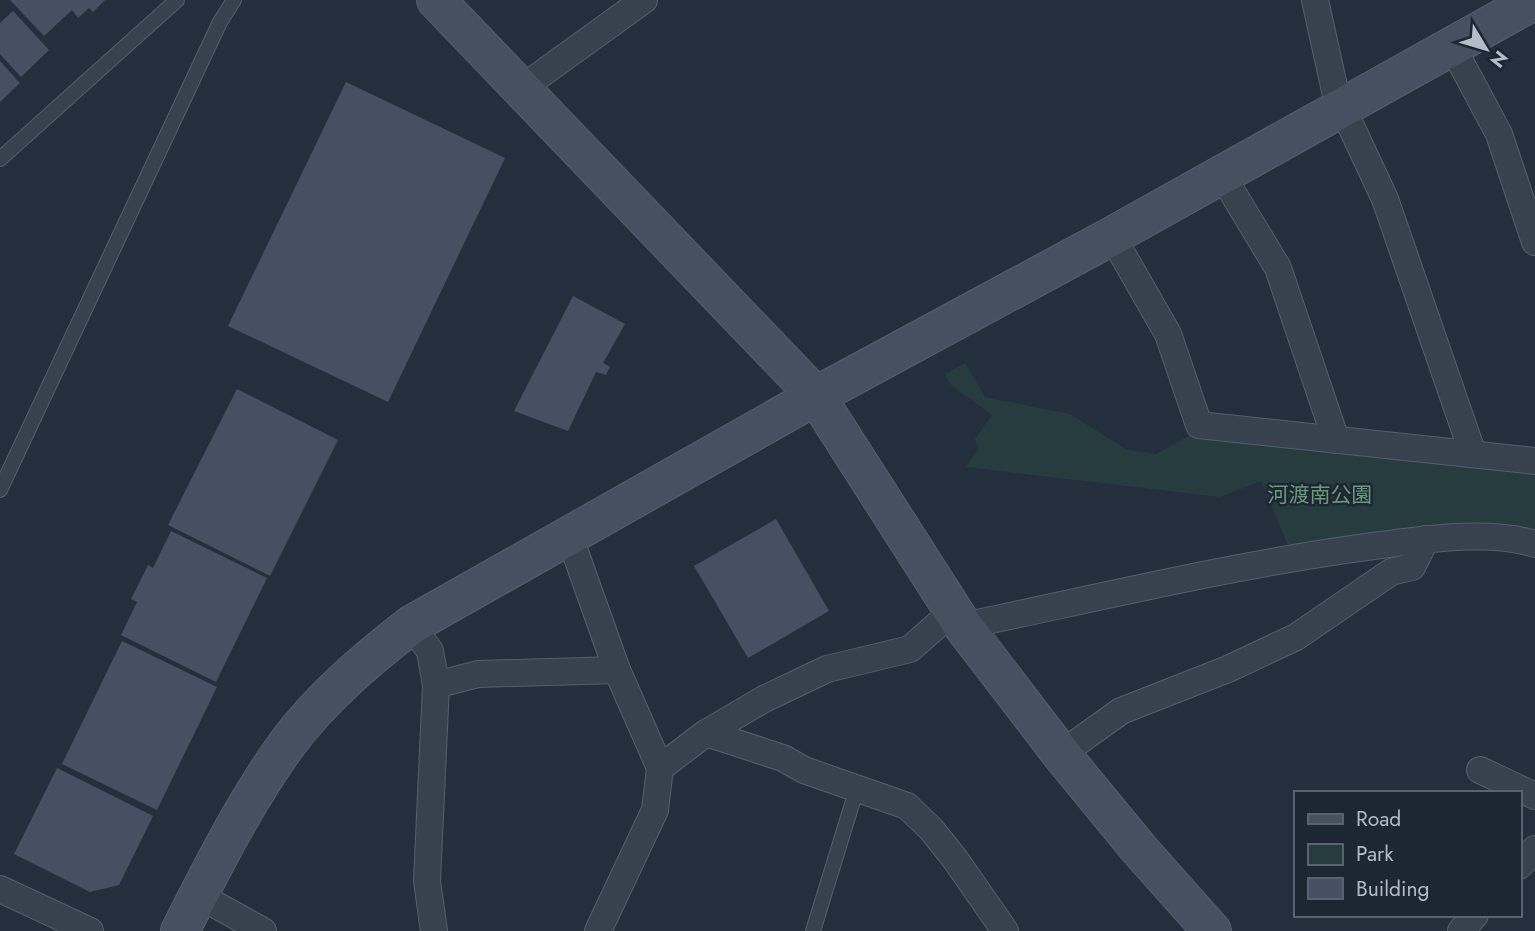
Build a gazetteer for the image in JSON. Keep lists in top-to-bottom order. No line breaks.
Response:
{"parks":["河渡南公園"],"legend":["Road","Park","Building"],"north":"bottom right"}
